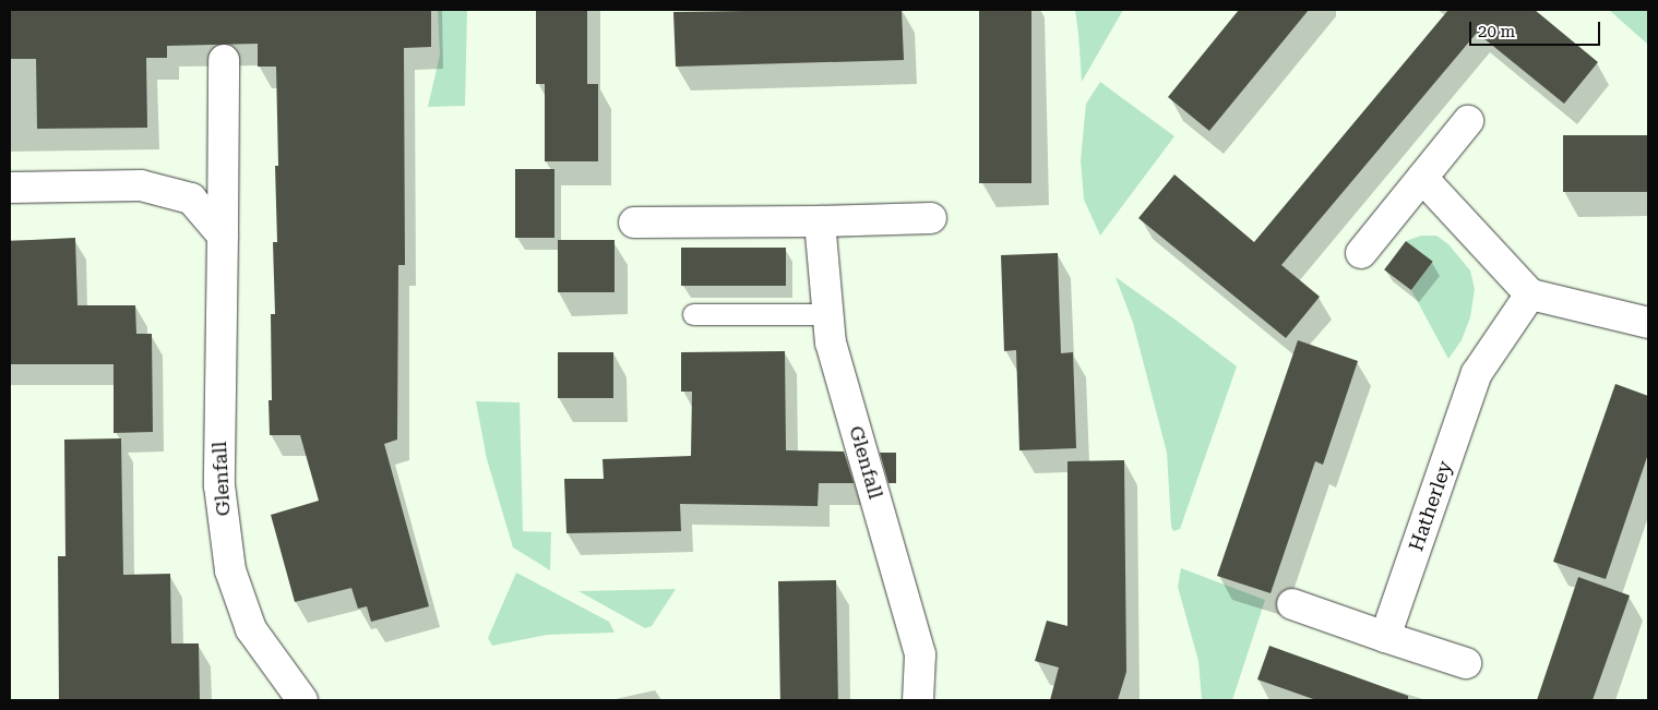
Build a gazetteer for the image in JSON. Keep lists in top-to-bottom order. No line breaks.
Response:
{"streets":{"street":["Glenfall","Hatherley"]},"scale_bar":"20 m"}
